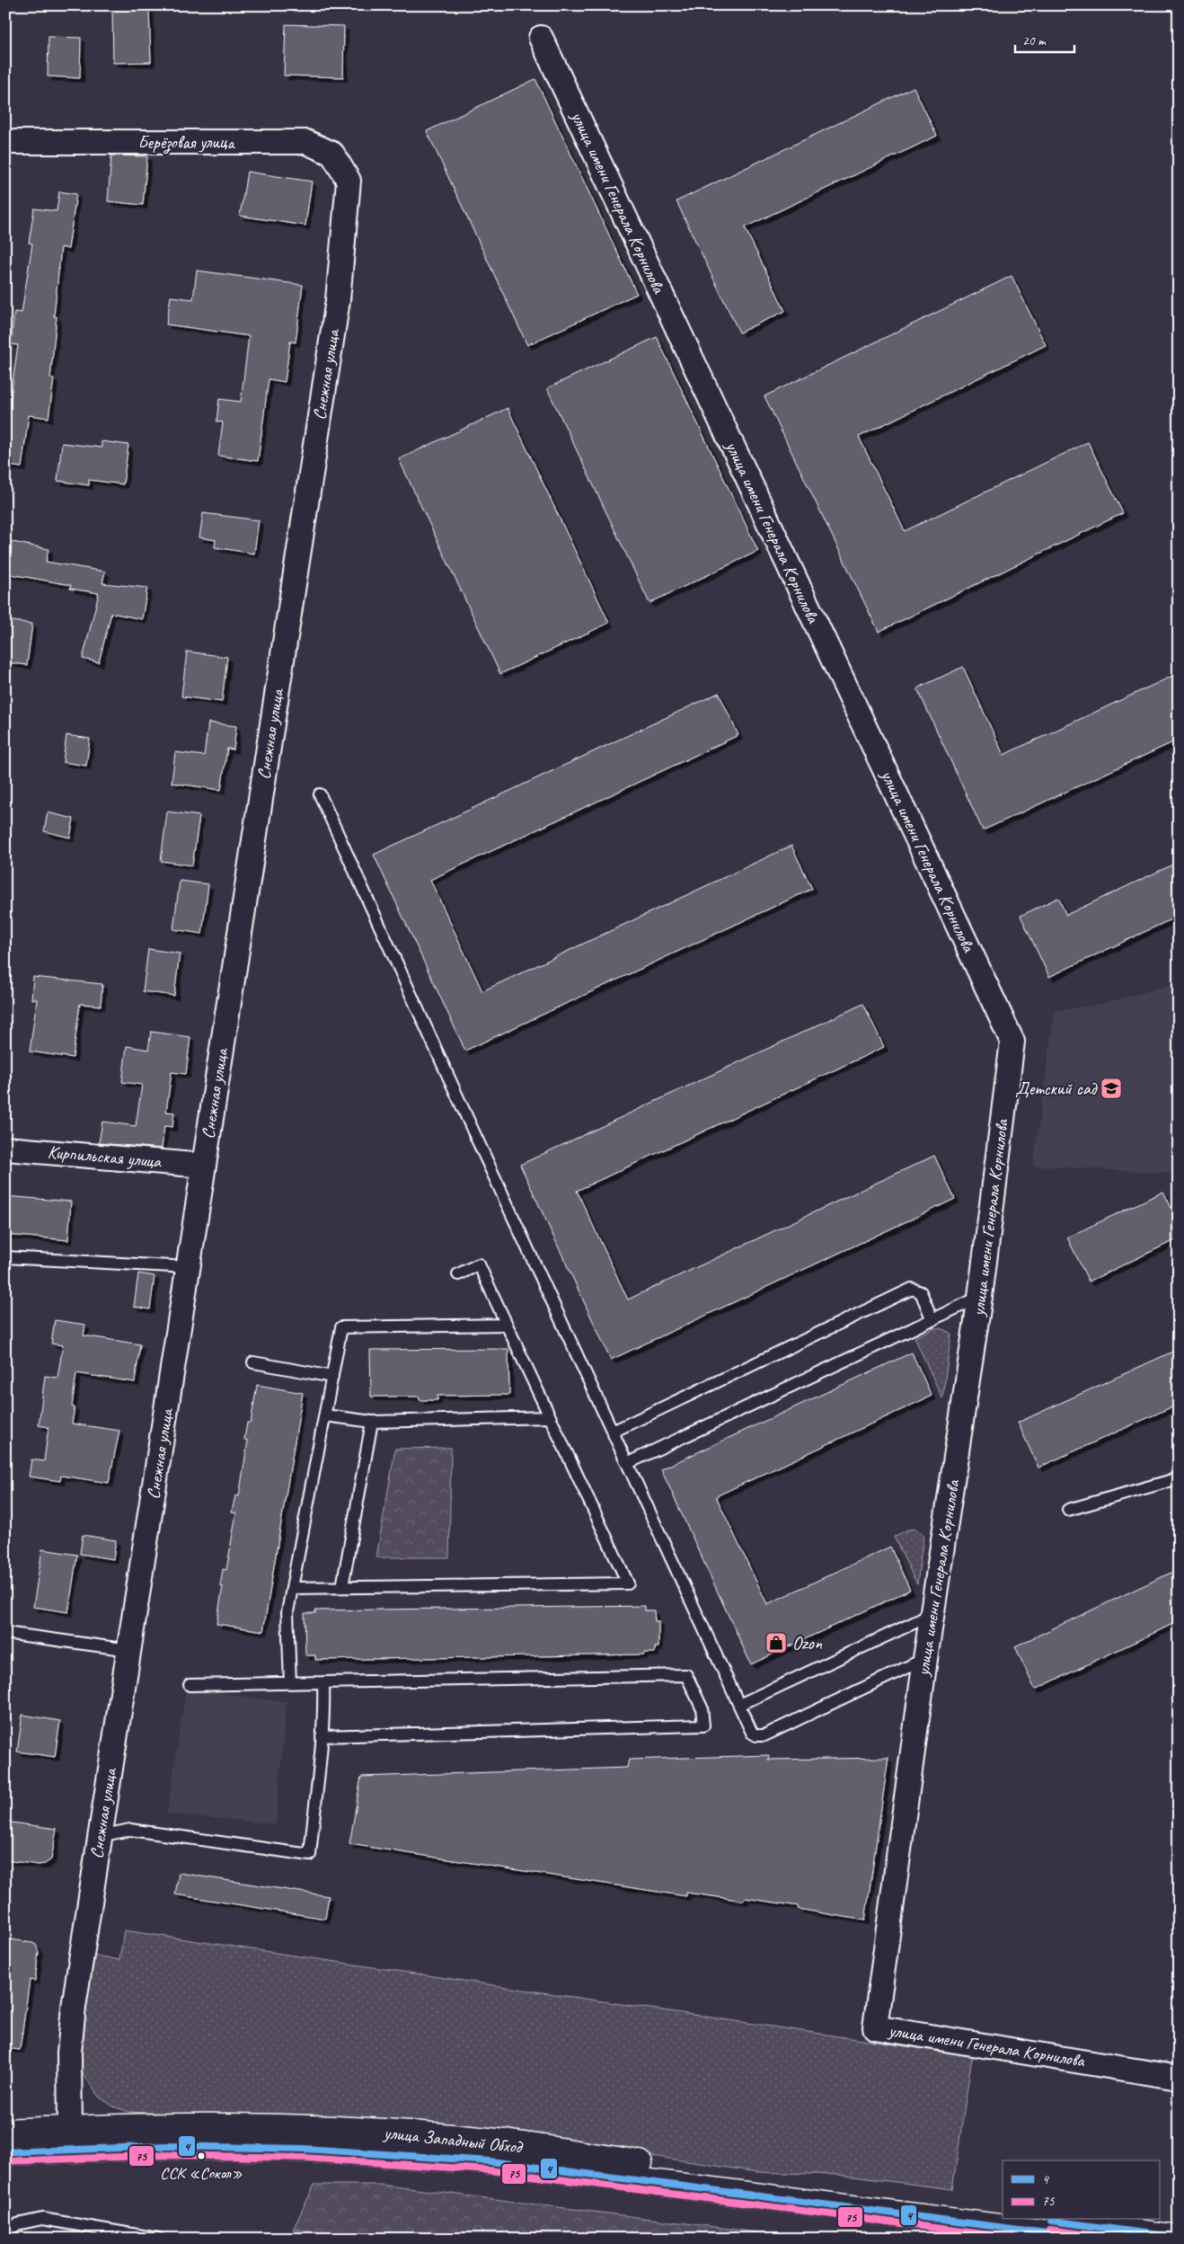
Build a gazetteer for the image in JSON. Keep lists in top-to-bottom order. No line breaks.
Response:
{"streets":{"highway":["улица Западный Обход"],"street":["Берёзовая улица","улица имени Генерала Корнилова","Снежная улица","Кирпильская улица"]},"crossings":[["Берёзовая улица","Снежная улица"],["Снежная улица","Кирпильская улица"],["Снежная улица","улица Западный Обход"]],"places":{"school or university":["Детский сад"],"shop":["Ozon"],"other":["ССК «Сокол»"]},"lines":["transit line 4","transit line 75"],"legend":["4","75"],"scale_bar":"20 m"}
